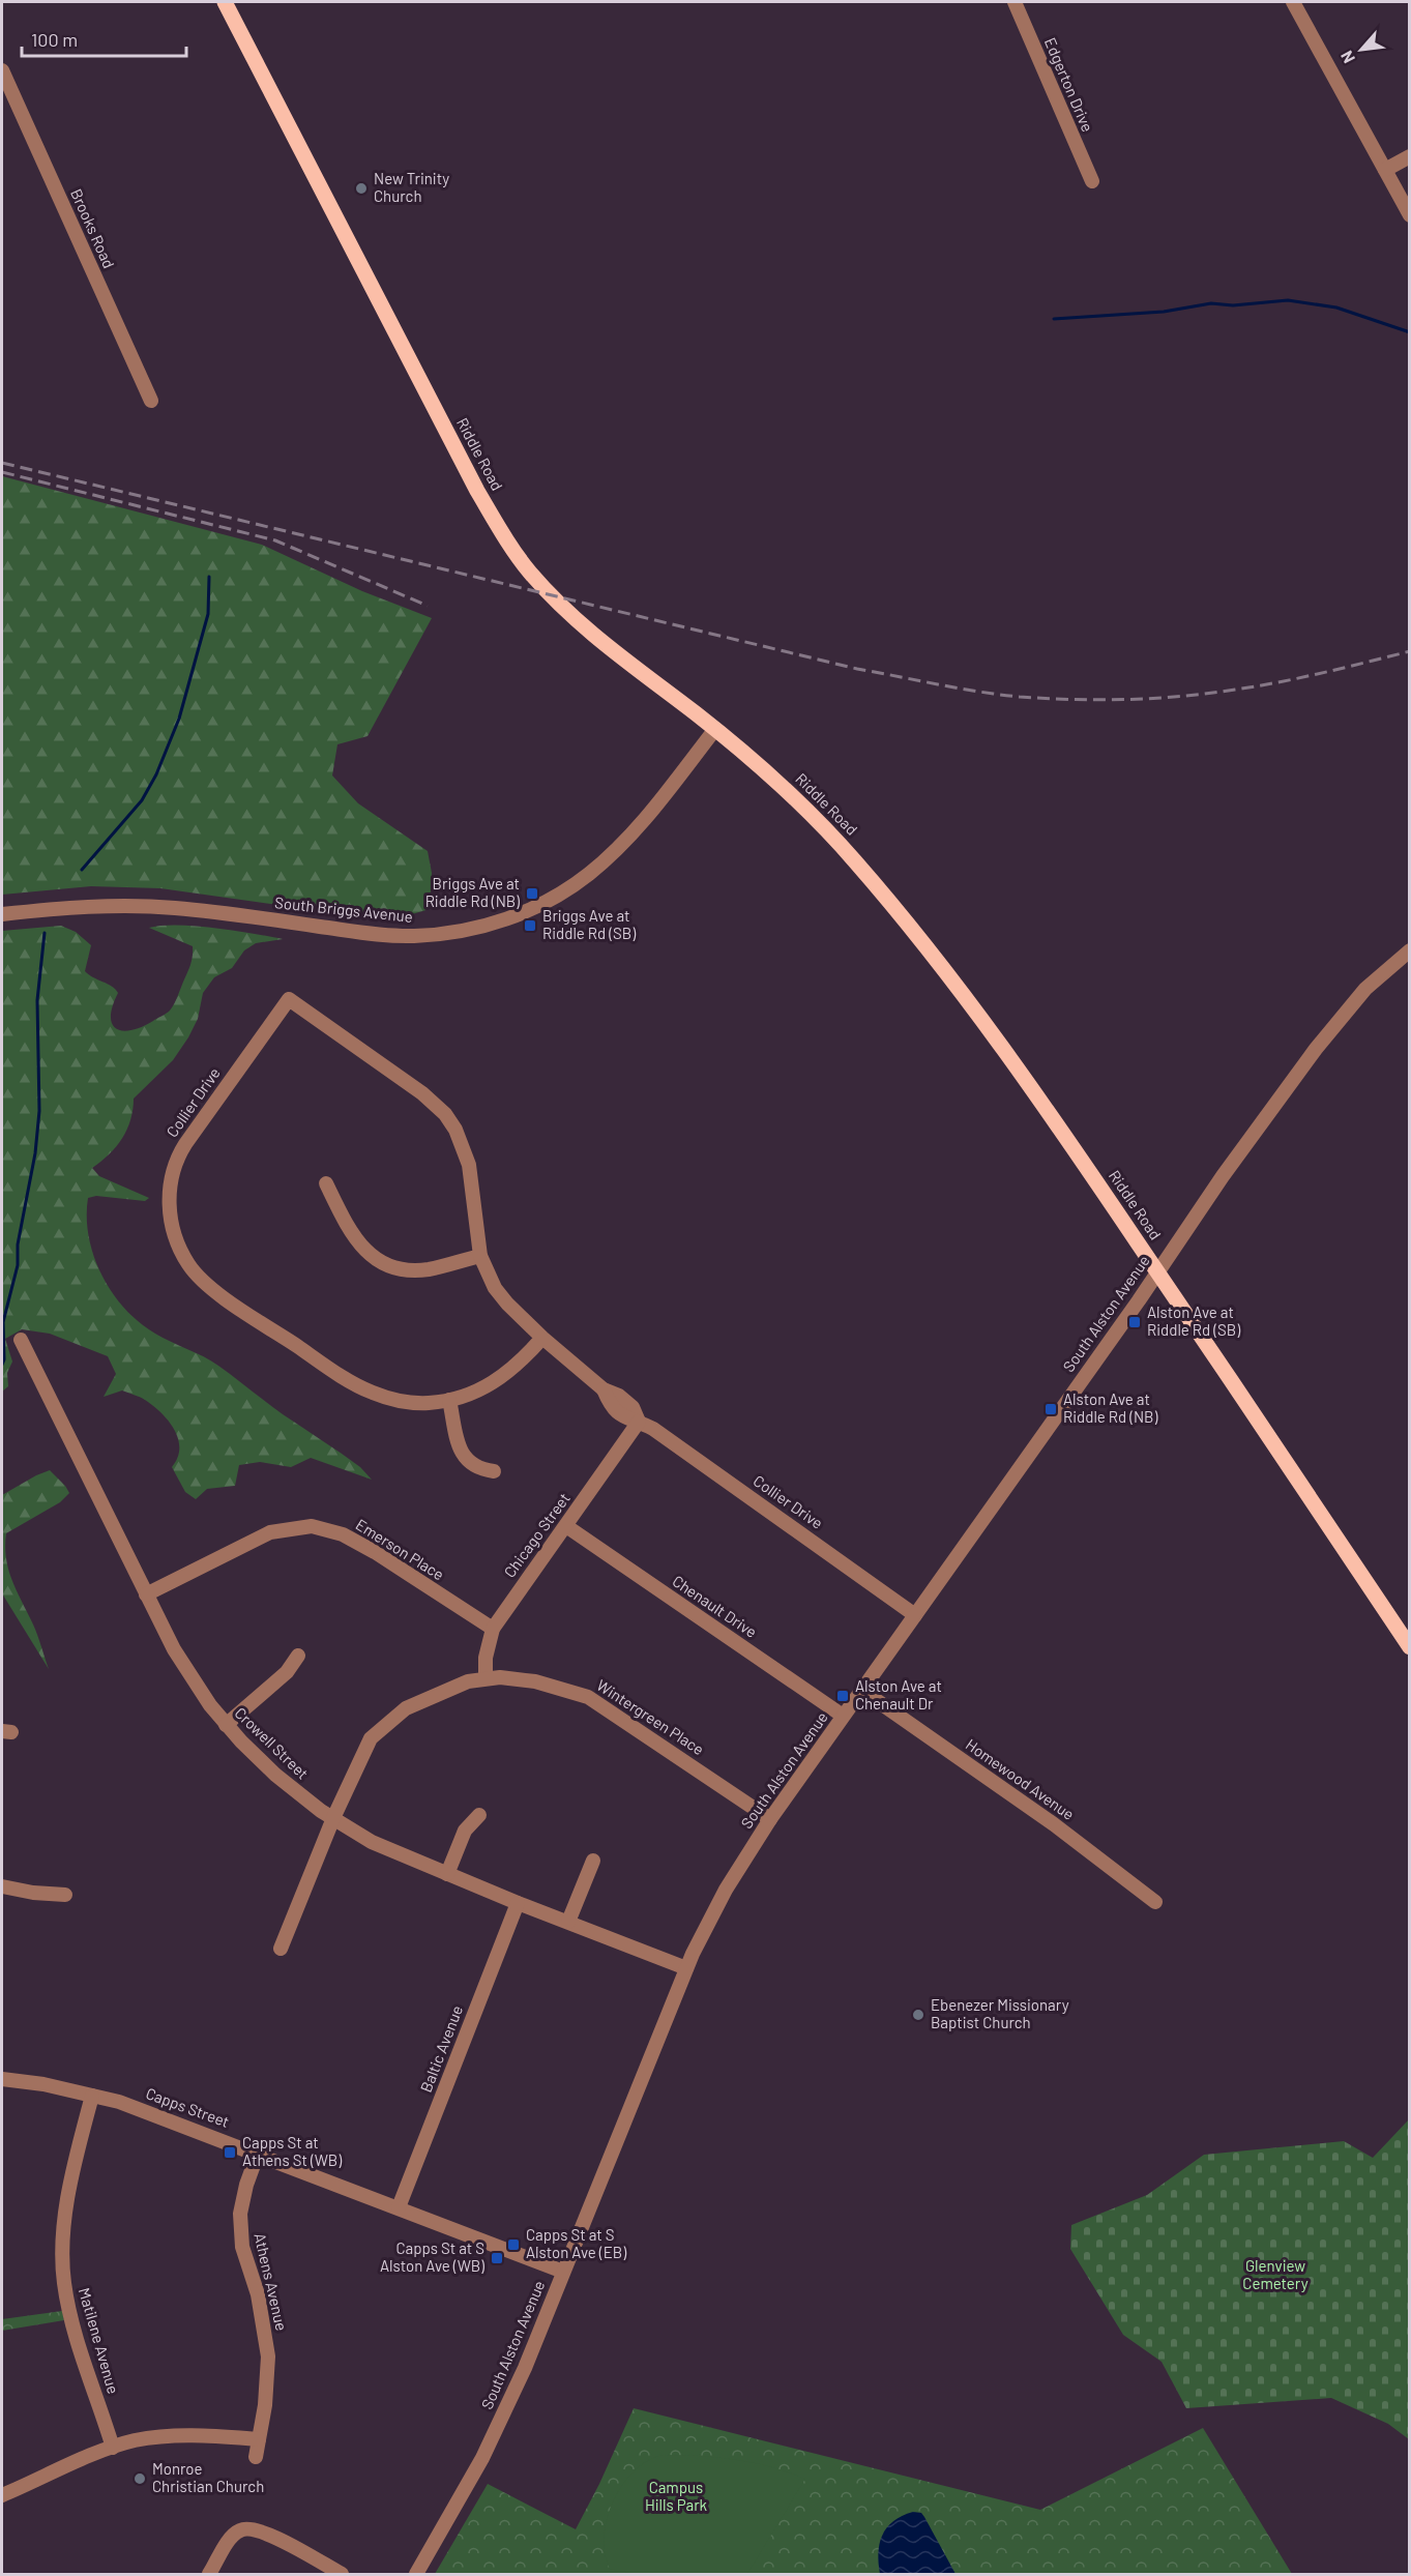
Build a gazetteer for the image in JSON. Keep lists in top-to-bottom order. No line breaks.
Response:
{"streets":{"main road":["Riddle Road"],"street":["Edgerton Drive","Brooks Road","South Briggs Avenue","Collier Drive","South Alston Avenue","Chicago Street","Emerson Place","Chenault Drive","Wintergreen Place","Crowell Street","Homewood Avenue","Baltic Avenue","Capps Street","Athens Avenue","Matilene Avenue"]},"crossings":[["Riddle Road","South Briggs Avenue"],["Riddle Road","South Alston Avenue"],["Collier Drive","South Alston Avenue"],["Collier Drive","Chicago Street"],["South Alston Avenue","Chenault Drive"],["South Alston Avenue","Wintergreen Place"],["South Alston Avenue","Crowell Street"],["South Alston Avenue","Homewood Avenue"],["South Alston Avenue","Capps Street"],["Chicago Street","Emerson Place"],["Chicago Street","Chenault Drive"],["Chicago Street","Wintergreen Place"],["Emerson Place","Crowell Street"],["Wintergreen Place","Crowell Street"],["Crowell Street","Baltic Avenue"],["Baltic Avenue","Capps Street"],["Capps Street","Athens Avenue"],["Capps Street","Matilene Avenue"]],"parks":["Glenview Cemetery","Campus Hills Park"],"places":{"other":["New Trinity Church","Ebenezer Missionary Baptist Church","Monroe Christian Church"],"transit":["Briggs Ave at Riddle Rd (NB)","Briggs Ave at Riddle Rd (SB)","Alston Ave at Riddle Rd (SB)","Alston Ave at Riddle Rd (NB)","Alston Ave at Chenault Dr","Capps St at Athens St (WB)","Capps St at S Alston Ave (EB)","Capps St at S Alston Ave (WB)"]},"scale_bar":"100 m","north":"bottom left"}
